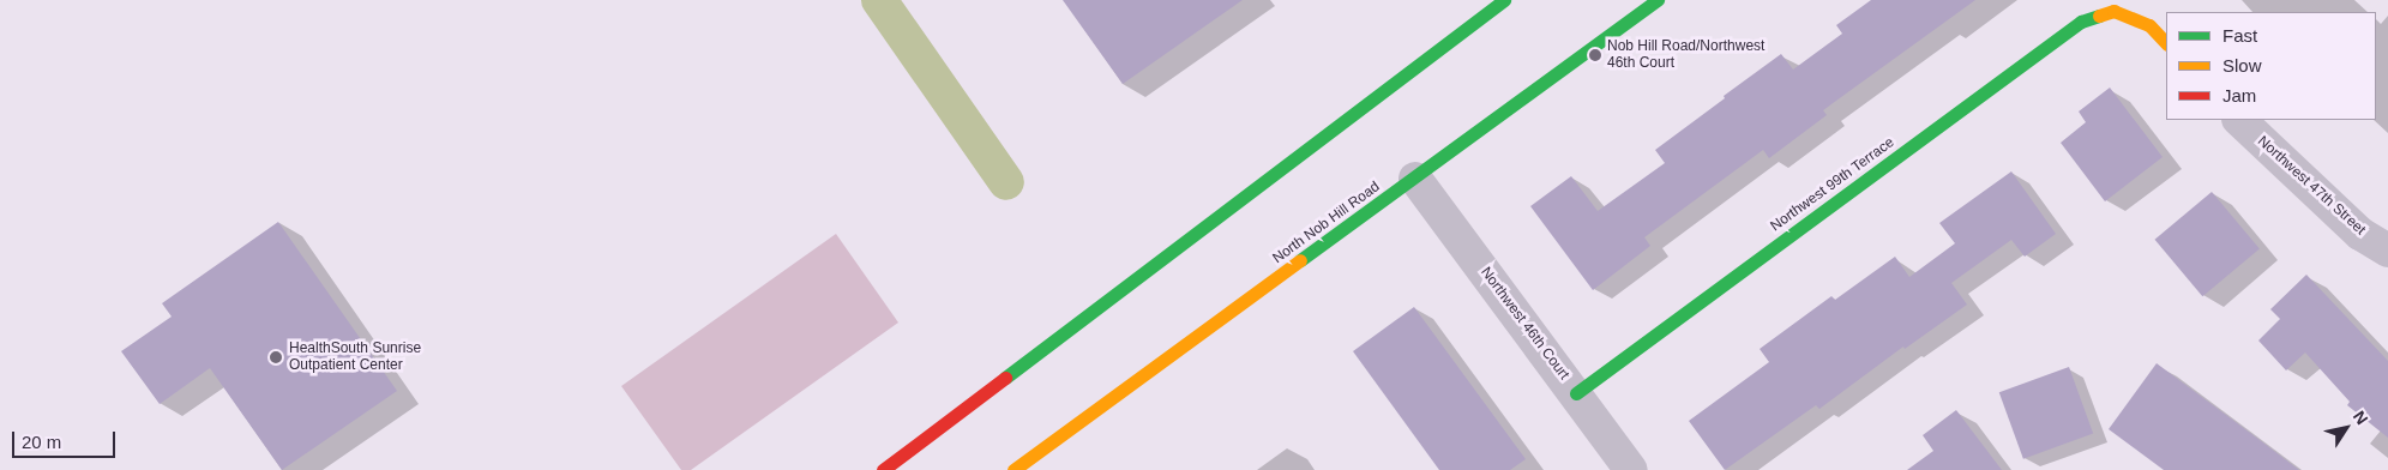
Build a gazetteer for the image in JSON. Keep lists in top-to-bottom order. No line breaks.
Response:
{"streets":{"main road":["Northwest 99th Terrace","North Nob Hill Road"],"street":["Northwest 47th Street","Northwest 46th Court"]},"crossings":[["Northwest 99th Terrace","Northwest 46th Court"],["North Nob Hill Road","Northwest 46th Court"]],"places":["Nob Hill Road/Northwest 46th Court","HealthSouth Sunrise Outpatient Center"],"legend":["Fast","Slow","Jam"],"scale_bar":"20 m","north":"top right"}
